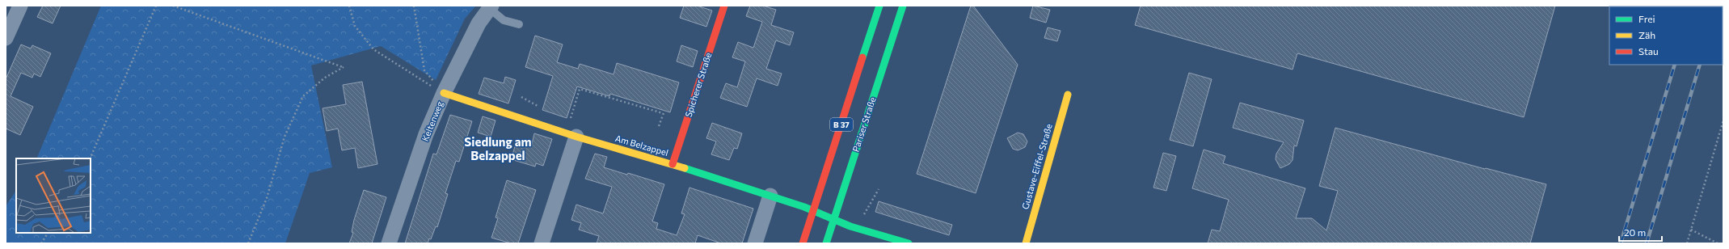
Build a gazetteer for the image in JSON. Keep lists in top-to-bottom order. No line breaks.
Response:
{"streets":{"street":["Spicherer Straße","Keltenweg","B 37","Pariser Straße","Am Belzappel","Gustave-Eiffel-Straße"]},"crossings":[["Spicherer Straße","Am Belzappel"],["Keltenweg","Am Belzappel"],["B 37","Am Belzappel"],["Pariser Straße","Am Belzappel"]],"districts":["Siedlung am Belzappel"],"legend":["Frei","Zäh","Stau"],"scale_bar":"20 m"}
